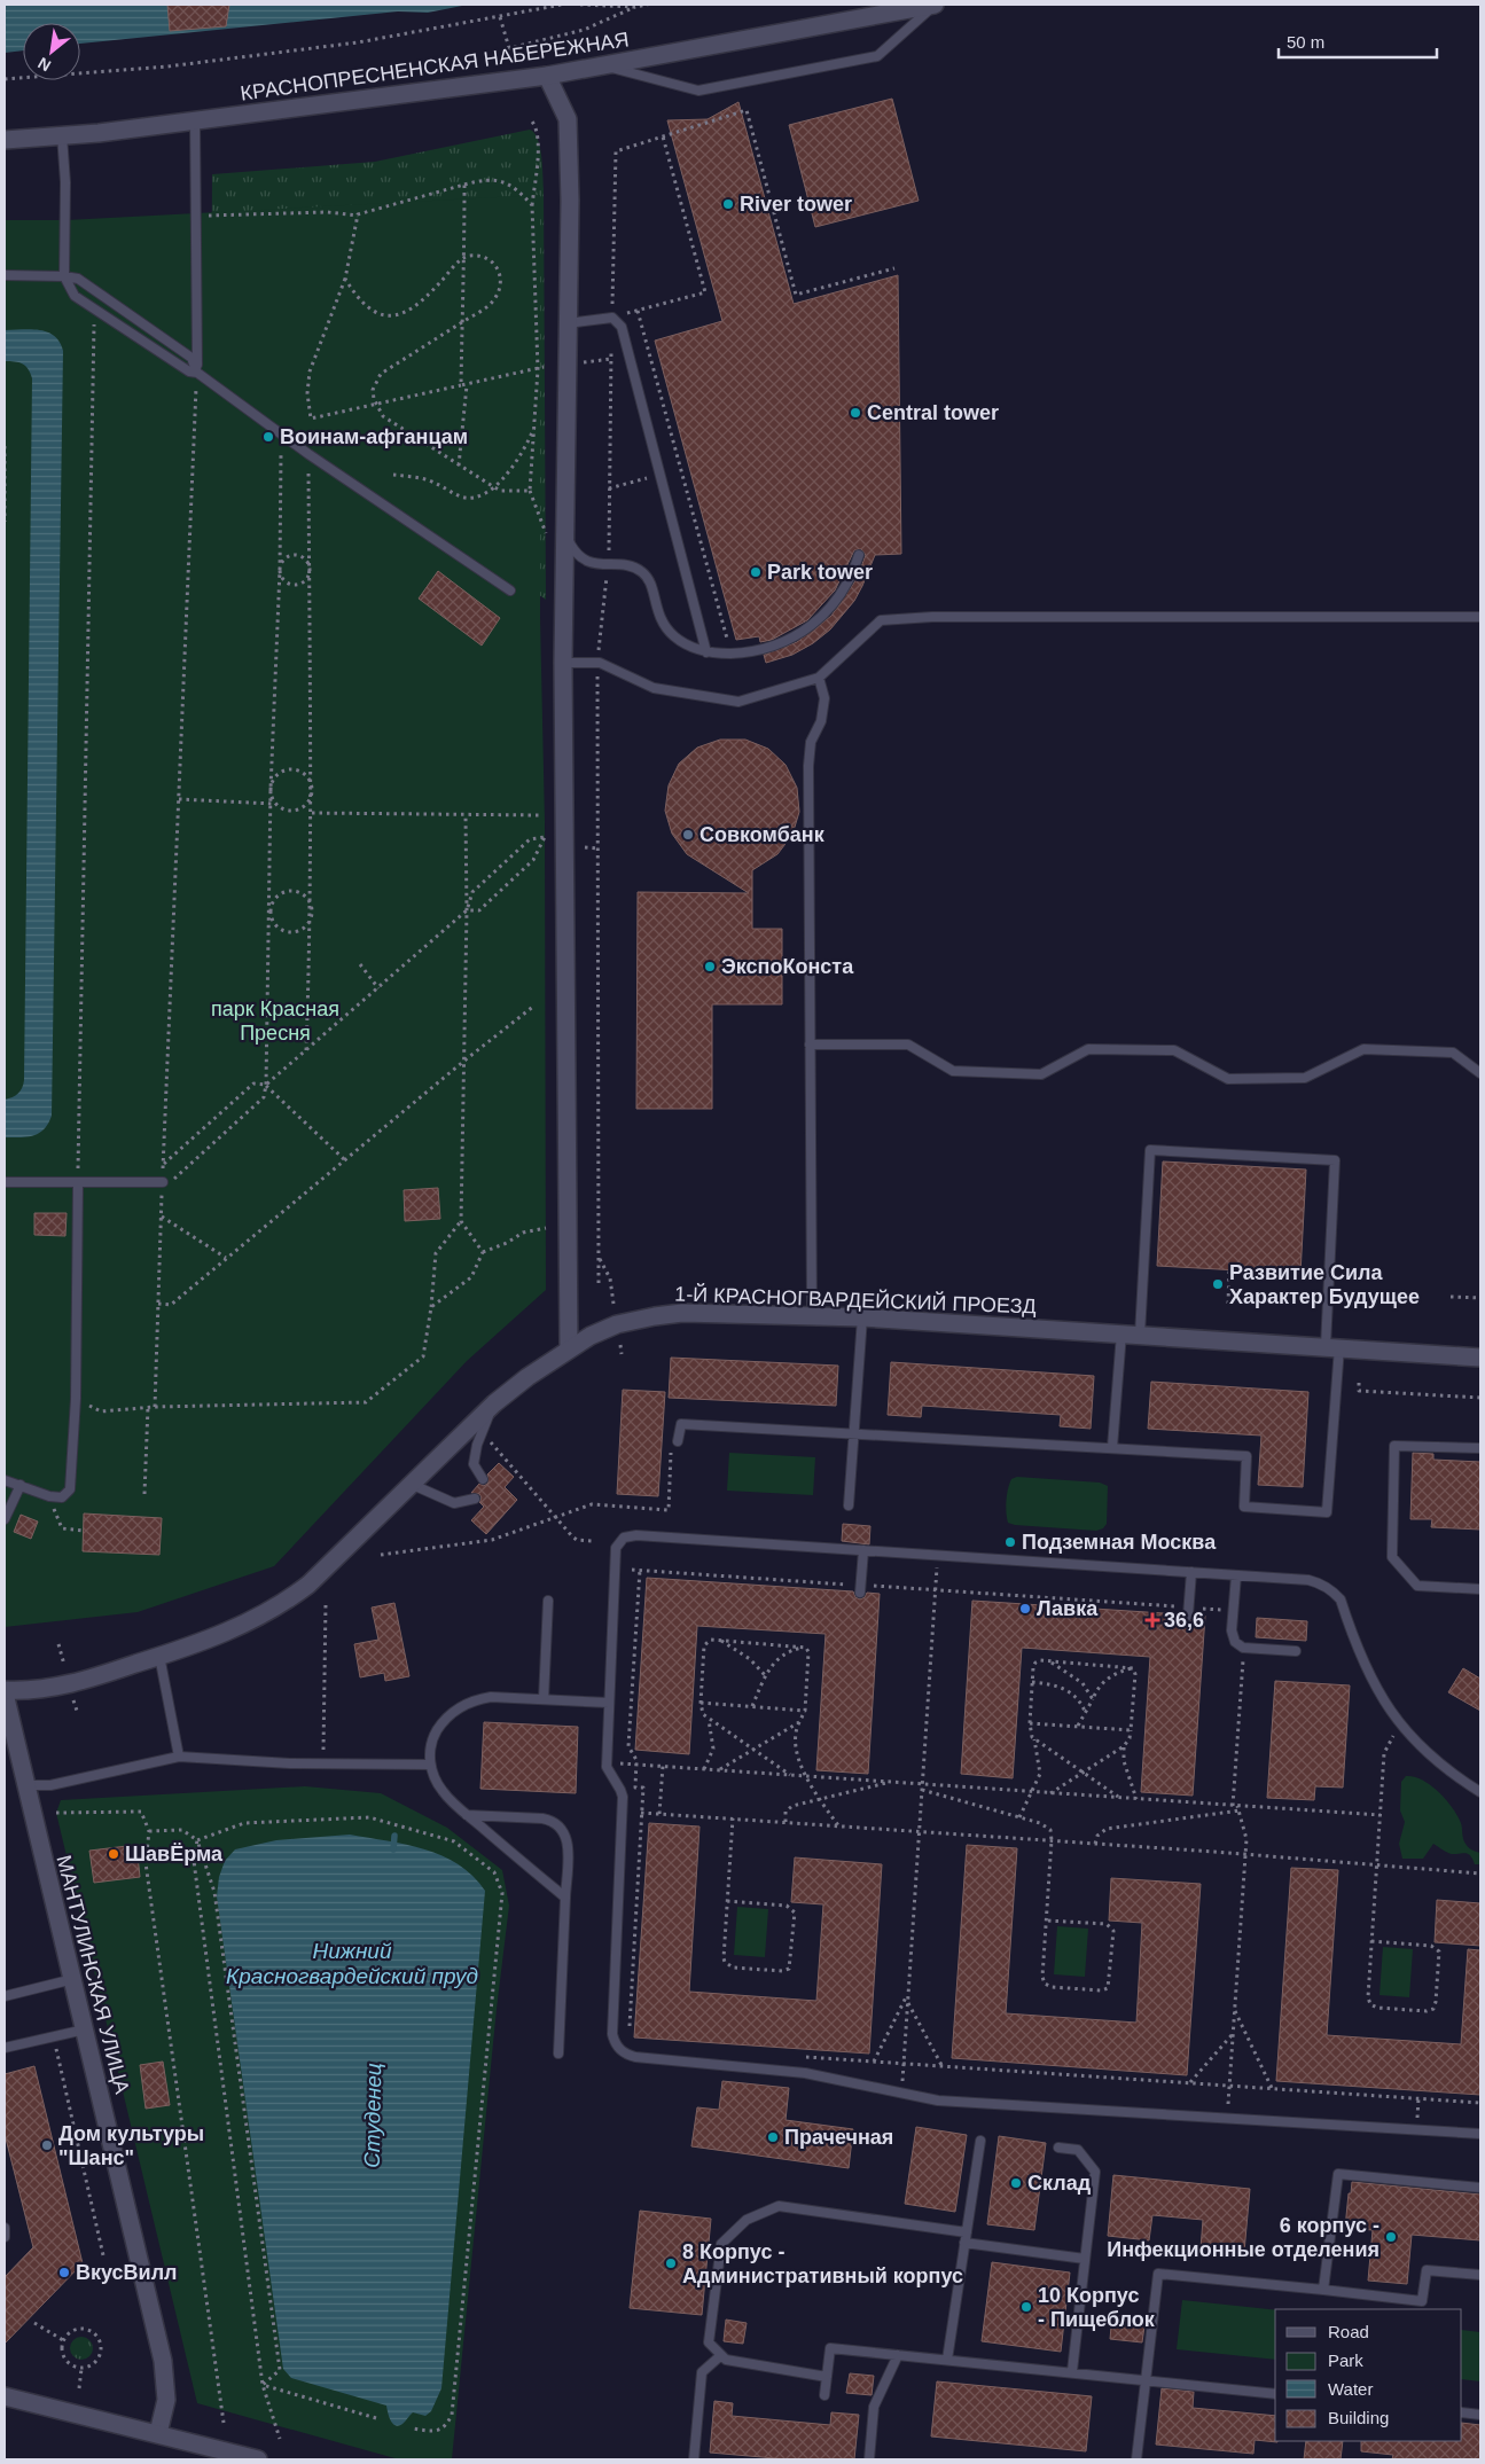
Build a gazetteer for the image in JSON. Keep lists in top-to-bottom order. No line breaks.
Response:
{"streets":{"street":["КРАСНОПРЕСНЕНСКАЯ НАБЕРЕЖНАЯ","1-Й КРАСНОГВАРДЕЙСКИЙ ПРОЕЗД","МАНТУЛИНСКАЯ УЛИЦА"]},"crossings":[["1-Й КРАСНОГВАРДЕЙСКИЙ ПРОЕЗД","МАНТУЛИНСКАЯ УЛИЦА"]],"water":["Нижний Красногвардейский пруд","Студенец"],"parks":["парк Красная Пресня"],"places":{"other":["River tower","Central tower","Воинам-афганцам","Park tower","Совкомбанк","ЭкспоКонста","Развитие Сила Характер Будущее","Подземная Москва","Лавка","ШавЁрма","Прачечная","Дом культуры \"Шанс\"","Склад","6 корпус - Инфекционные отделения","8 Корпус - Административный корпус","ВкусВилл","10 Корпус - Пищеблок"],"health":["36,6"]},"legend":["Road","Park","Water","Building"],"scale_bar":"50 m","north":"bottom left"}
